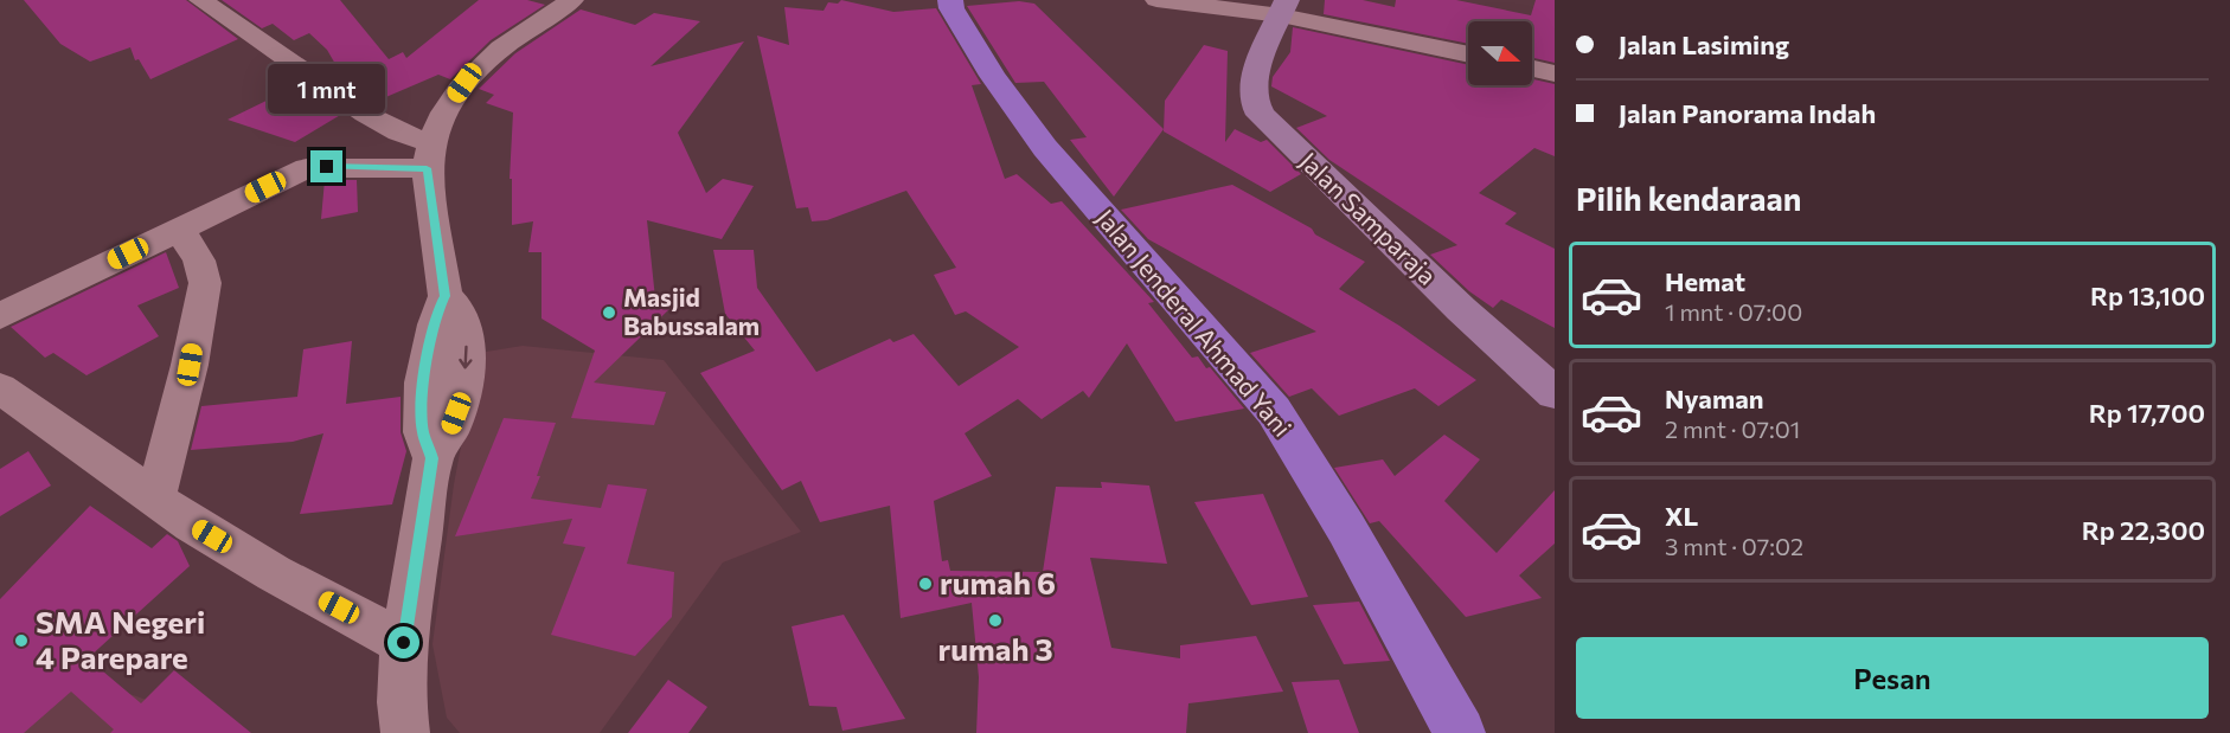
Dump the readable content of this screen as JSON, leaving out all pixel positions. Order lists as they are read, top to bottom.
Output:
{
  "streets": {
    "highway": ["Jalan Jenderal Ahmad Yani"],
    "main road": ["Jalan Samparaja"]
  },
  "places": [
    "Masjid Babussalam",
    "rumah 6",
    "rumah 3",
    "SMA Negeri 4 Parepare"
  ],
  "north": "right",
  "page": {
    "banner": ["Jalan Lasiming", "Jalan Panorama Indah"],
    "bubble": "1 mnt",
    "heading": "Pilih kendaraan",
    "list": [
      {
        "name": "Hemat",
        "note": "1 mnt · 07:00",
        "value": "Rp 13,100"
      },
      {
        "name": "Nyaman",
        "note": "2 mnt · 07:01",
        "value": "Rp 17,700"
      },
      {
        "name": "XL",
        "note": "3 mnt · 07:02",
        "value": "Rp 22,300"
      }
    ],
    "buttons": "Pesan"
  }
}
